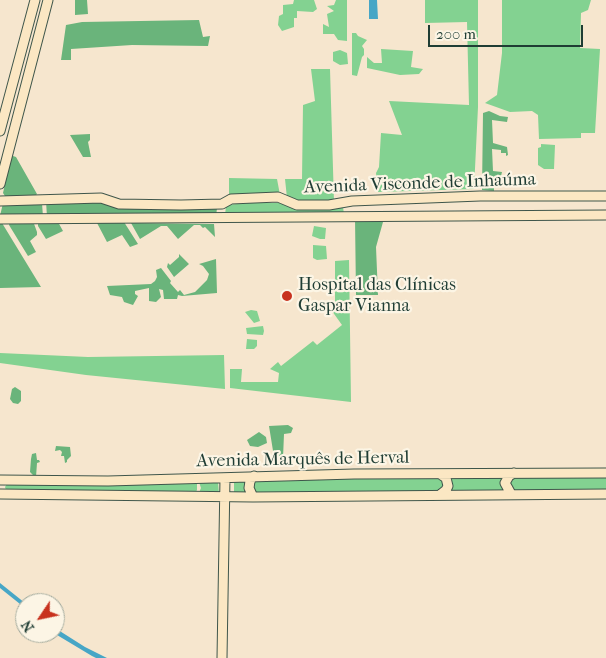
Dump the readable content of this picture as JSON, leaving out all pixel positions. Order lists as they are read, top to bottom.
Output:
{
  "streets": {
    "main road": ["Avenida Visconde de Inhaúma", "Avenida Marquês de Herval"]
  },
  "places": ["Hospital das Clínicas Gaspar Vianna"],
  "scale_bar": "200 m",
  "north": "bottom left"
}
